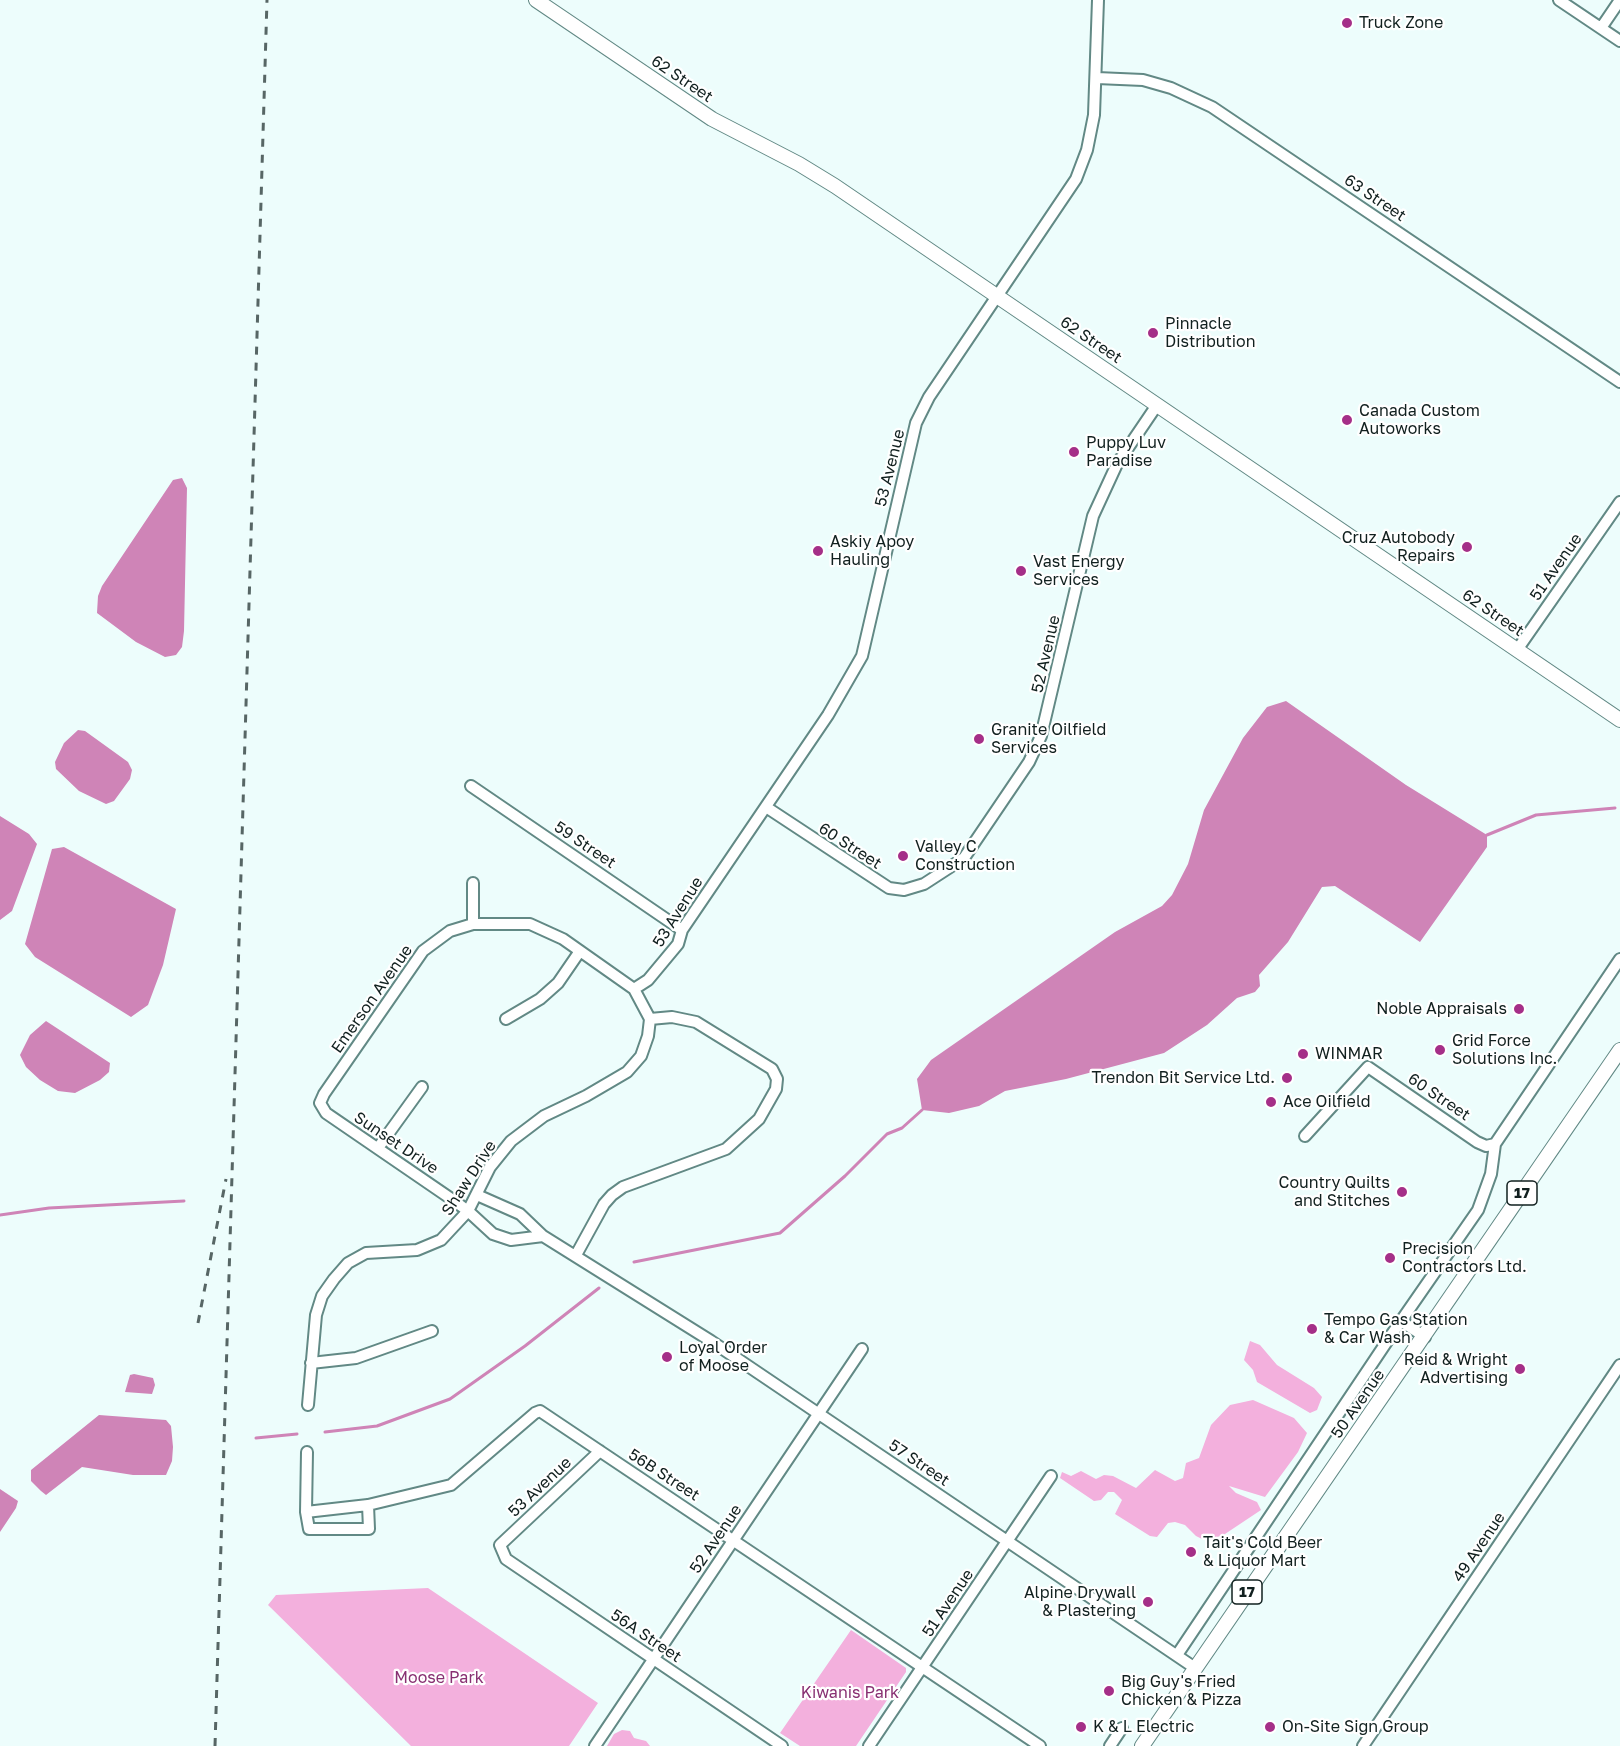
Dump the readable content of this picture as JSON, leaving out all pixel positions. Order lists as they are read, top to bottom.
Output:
{
  "streets": {
    "main road": ["62 Street", "17", "50 Avenue"],
    "street": [
      "63 Street",
      "53 Avenue",
      "51 Avenue",
      "52 Avenue",
      "59 Street",
      "60 Street",
      "Emerson Avenue",
      "Sunset Drive",
      "Shaw Drive",
      "57 Street",
      "56B Street",
      "49 Avenue",
      "56A Street"
    ]
  },
  "crossings": [
    ["62 Street", "53 Avenue"],
    ["62 Street", "51 Avenue"],
    ["62 Street", "52 Avenue"],
    ["63 Street", "53 Avenue"],
    ["53 Avenue", "59 Street"],
    ["53 Avenue", "60 Street"],
    ["53 Avenue", "56B Street"],
    ["53 Avenue", "56A Street"],
    ["51 Avenue", "57 Street"],
    ["51 Avenue", "56B Street"],
    ["52 Avenue", "60 Street"],
    ["52 Avenue", "57 Street"],
    ["52 Avenue", "56B Street"],
    ["52 Avenue", "56A Street"],
    ["Emerson Avenue", "Sunset Drive"],
    ["Sunset Drive", "Shaw Drive"],
    ["50 Avenue", "57 Street"]
  ],
  "parks": ["Moose Park", "Kiwanis Park"],
  "places": [
    "Truck Zone",
    "Pinnacle Distribution",
    "Canada Custom Autoworks",
    "Puppy Luv Paradise",
    "Cruz Autobody Repairs",
    "Askiy Apoy Hauling",
    "Vast Energy Services",
    "Granite Oilfield Services",
    "Valley C Construction",
    "Noble Appraisals",
    "Grid Force Solutions Inc.",
    "WINMAR",
    "Trendon Bit Service Ltd.",
    "Ace Oilfield",
    "Country Quilts and Stitches",
    "Precision Contractors Ltd.",
    "Tempo Gas Station & Car Wash",
    "Loyal Order of Moose",
    "Reid & Wright Advertising",
    "Tait's Cold Beer & Liquor Mart",
    "Alpine Drywall & Plastering",
    "Big Guy's Fried Chicken & Pizza",
    "K & L Electric",
    "On-Site Sign Group"
  ]
}
